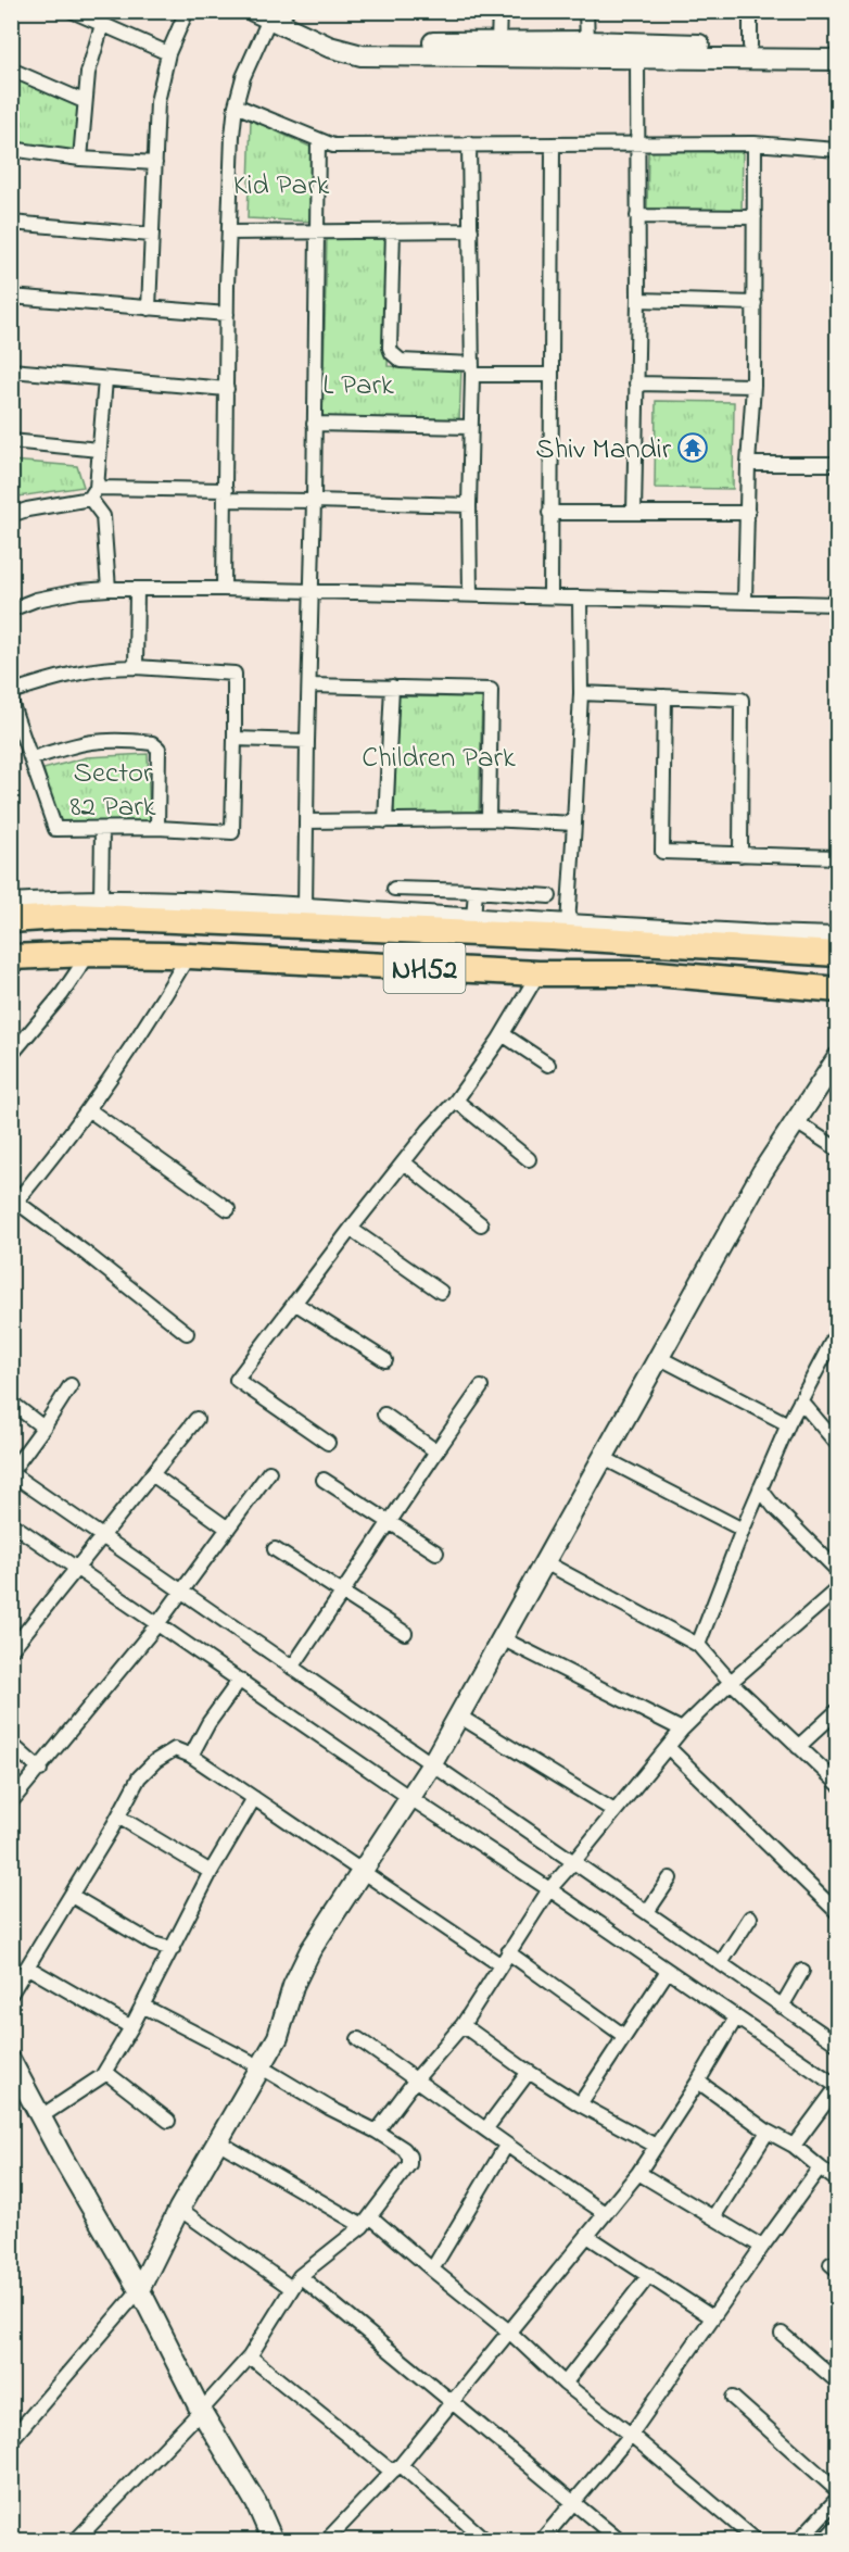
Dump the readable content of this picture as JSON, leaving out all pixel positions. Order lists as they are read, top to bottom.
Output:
{
  "streets": {
    "highway": ["NH52"]
  },
  "parks": [
    "Kid Park",
    "L Park",
    "Children Park",
    "Sector 82 Park"
  ],
  "places": {
    "temple": ["Shiv Mandir"]
  }
}
